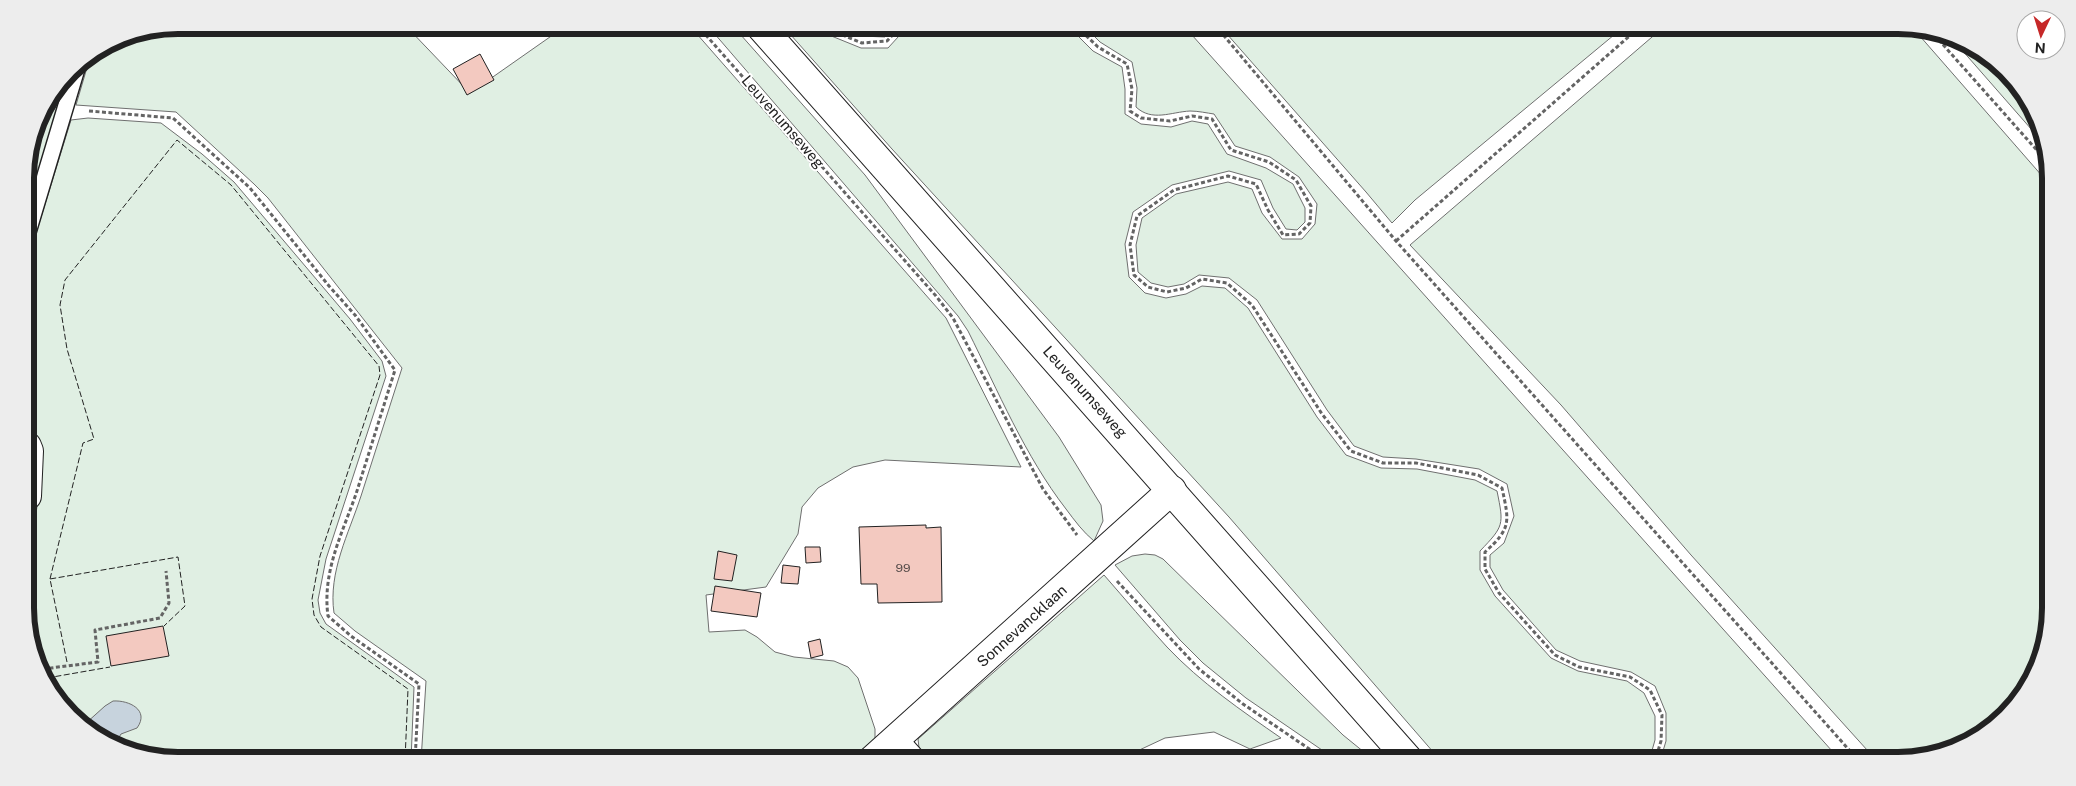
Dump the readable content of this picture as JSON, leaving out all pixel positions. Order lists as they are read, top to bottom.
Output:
{
  "streets": {
    "main road": ["Leuvenumseweg", "Sonnevancklaan"]
  },
  "crossings": [
    ["Leuvenumseweg", "Sonnevancklaan"]
  ],
  "house_numbers": ["99"],
  "north": "bottom"
}
